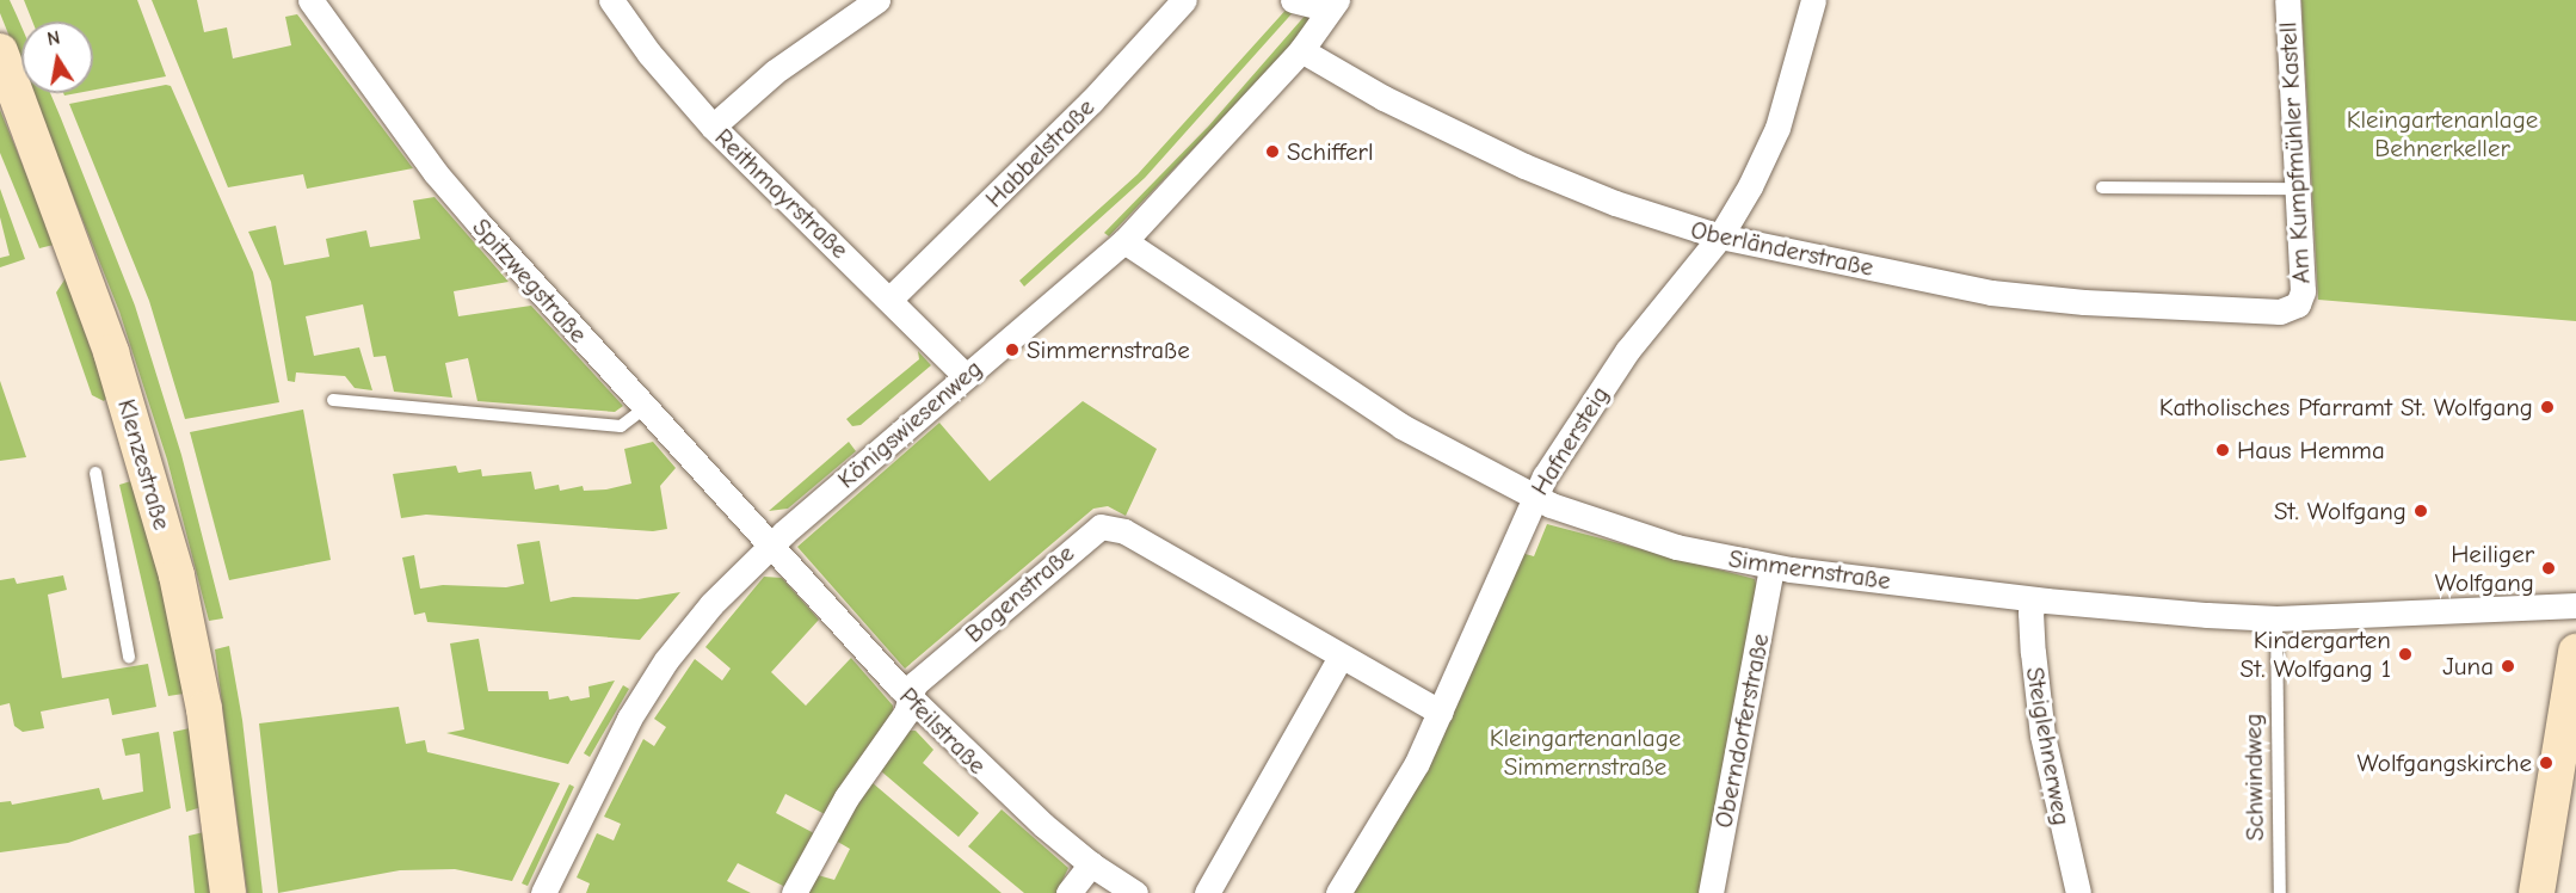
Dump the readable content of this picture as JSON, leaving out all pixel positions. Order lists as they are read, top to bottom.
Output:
{
  "streets": {
    "street": [
      "Habbelstraße",
      "Am Kumpfmühler Kastell",
      "Reithmayrstraße",
      "Oberländerstraße",
      "Spitzwegstraße",
      "Königswiesenweg",
      "Hafnersteig",
      "Klenzestraße",
      "Simmernstraße",
      "Bogenstraße",
      "Pfeilstraße",
      "Oberndorferstraße",
      "Steiglehnerweg"
    ],
    "lane": ["Schwindweg"]
  },
  "crossings": [
    ["Habbelstraße", "Reithmayrstraße"],
    ["Am Kumpfmühler Kastell", "Oberländerstraße"],
    ["Reithmayrstraße", "Königswiesenweg"],
    ["Oberländerstraße", "Königswiesenweg"],
    ["Oberländerstraße", "Hafnersteig"],
    ["Spitzwegstraße", "Königswiesenweg"],
    ["Spitzwegstraße", "Pfeilstraße"],
    ["Königswiesenweg", "Simmernstraße"],
    ["Königswiesenweg", "Pfeilstraße"],
    ["Hafnersteig", "Simmernstraße"],
    ["Hafnersteig", "Bogenstraße"],
    ["Simmernstraße", "Oberndorferstraße"],
    ["Simmernstraße", "Steiglehnerweg"],
    ["Simmernstraße", "Schwindweg"],
    ["Bogenstraße", "Pfeilstraße"]
  ],
  "parks": ["Kleingartenanlage Behnerkeller", "Kleingartenanlage Simmernstraße"],
  "places": [
    "Schifferl",
    "Simmernstraße",
    "Katholisches Pfarramt St. Wolfgang",
    "Haus Hemma",
    "St. Wolfgang",
    "Heiliger Wolfgang",
    "Kindergarten St. Wolfgang 1",
    "Juna",
    "Wolfgangskirche"
  ],
  "north": "top"
}
